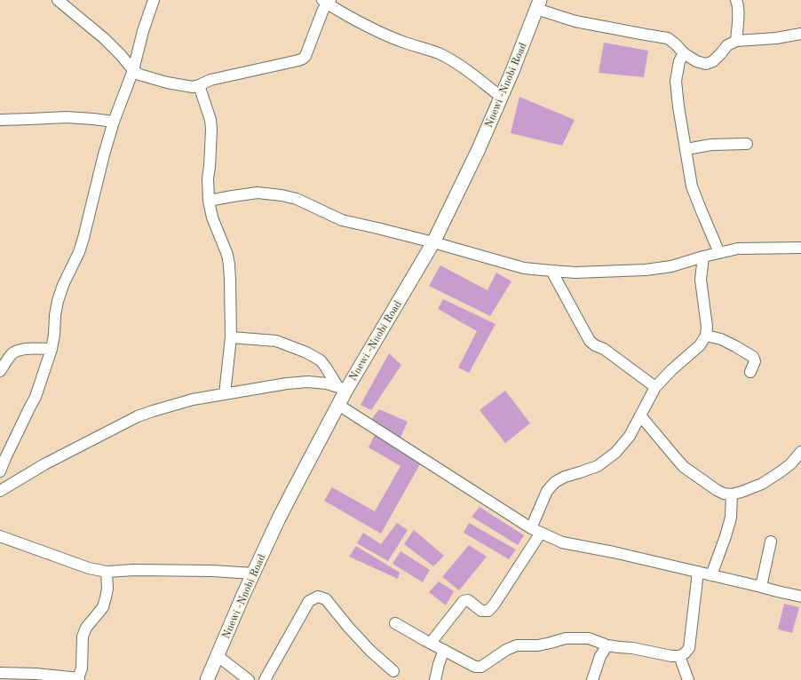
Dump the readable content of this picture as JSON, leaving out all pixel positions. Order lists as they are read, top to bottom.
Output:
{
  "streets": {
    "main road": ["Nnewi -Nnobi Road"]
  }
}
